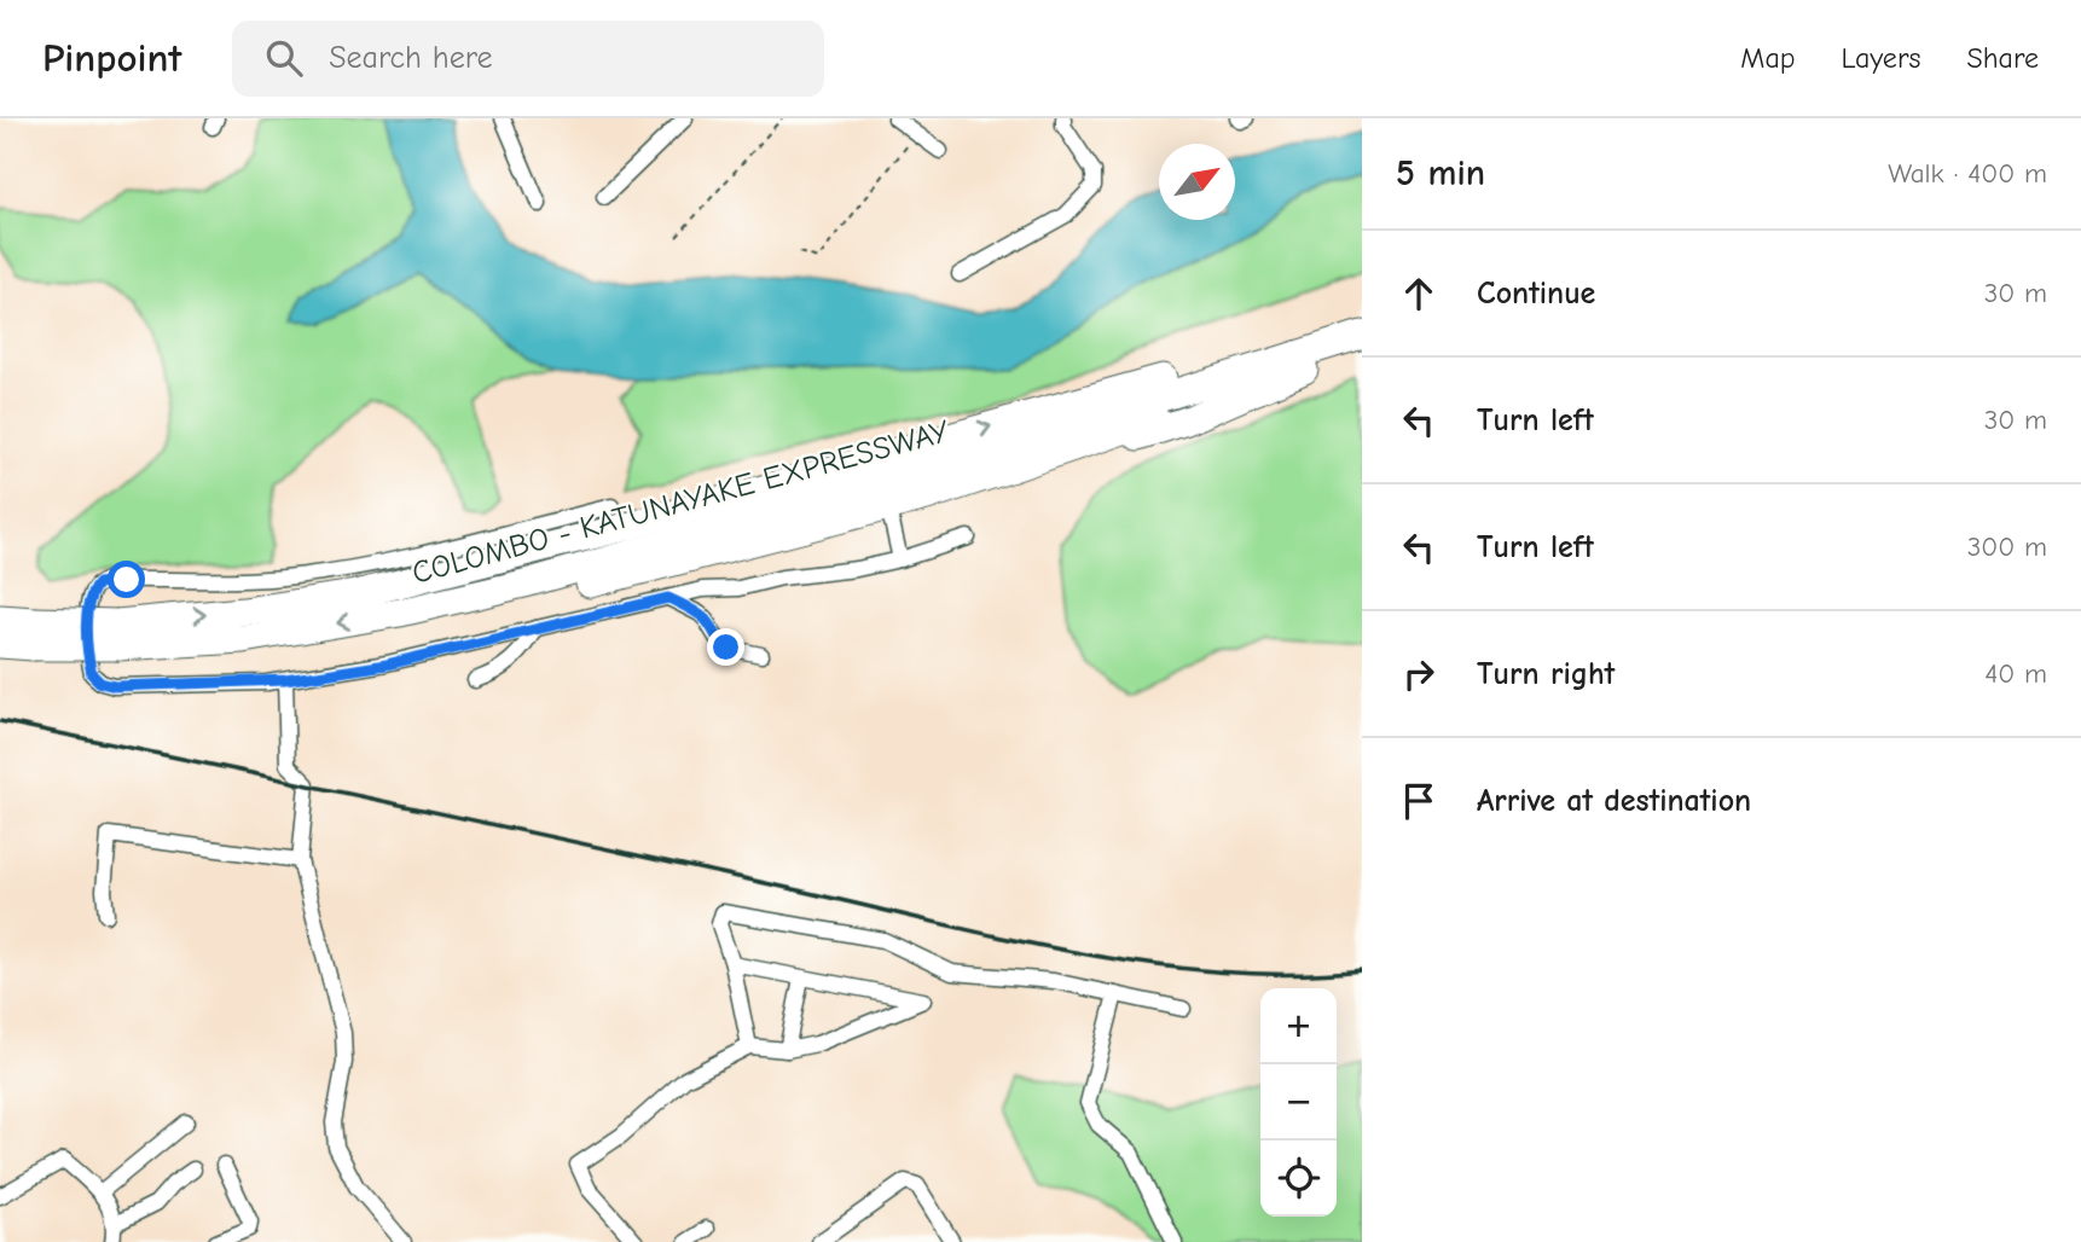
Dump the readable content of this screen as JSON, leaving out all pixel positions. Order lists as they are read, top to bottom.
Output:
{
  "streets": {
    "highway": ["COLOMBO - KATUNAYAKE EXPRESSWAY"]
  },
  "north": "top right",
  "page": {
    "header": "Pinpoint",
    "search": "Search here",
    "nav": ["Map", "Layers", "Share"],
    "heading": ["5 min", "Walk · 400 m"],
    "list": [
      ["Continue", "30 m"],
      ["Turn left", "30 m"],
      ["Turn left", "300 m"],
      ["Turn right", "40 m"],
      "Arrive at destination"
    ],
    "map_buttons": ["+", "−"]
  }
}
